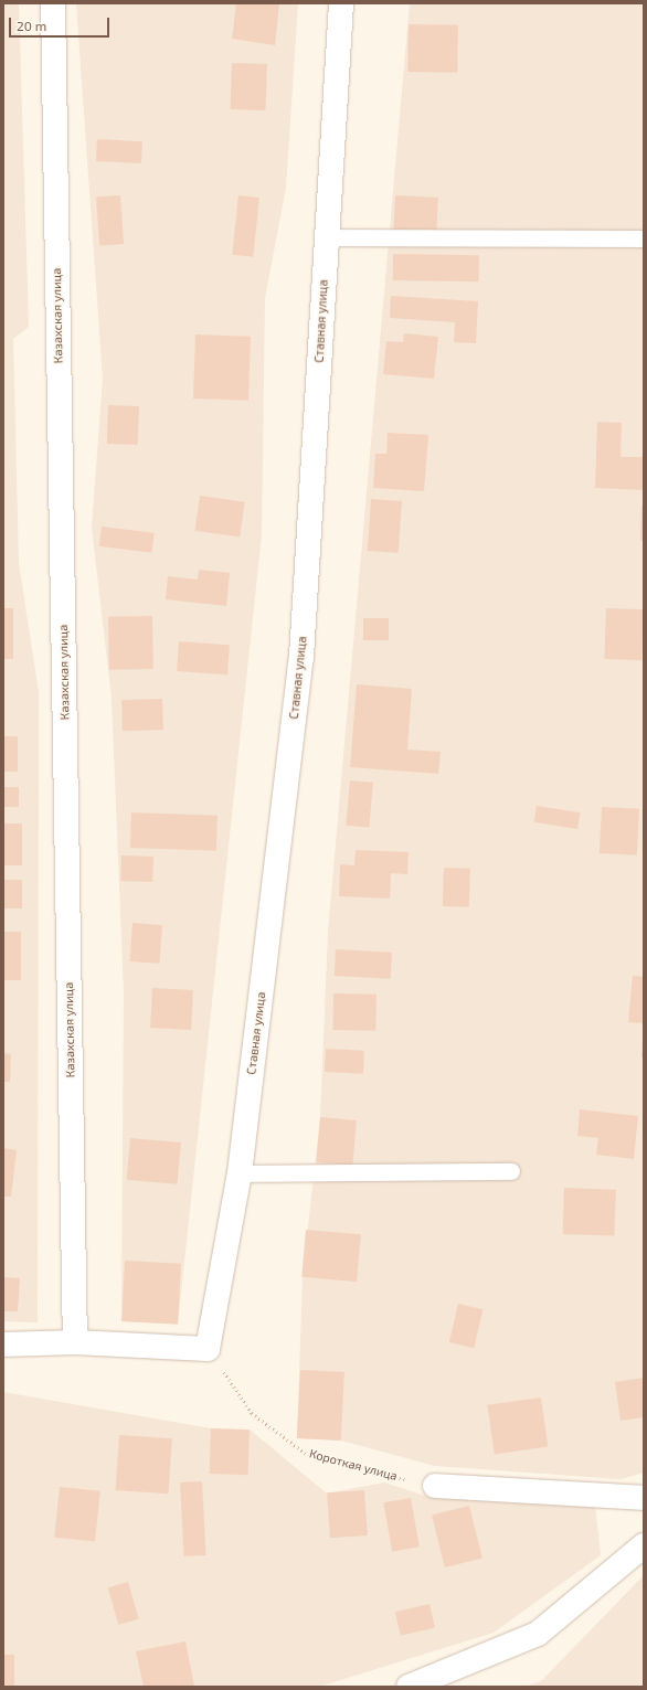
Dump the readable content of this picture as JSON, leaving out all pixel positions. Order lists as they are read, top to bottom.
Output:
{
  "streets": {
    "street": ["Казахская улица", "Ставная улица"],
    "path": ["Короткая улица"]
  },
  "crossings": [
    ["Ставная улица", "Короткая улица"]
  ],
  "scale_bar": "20 m"
}
